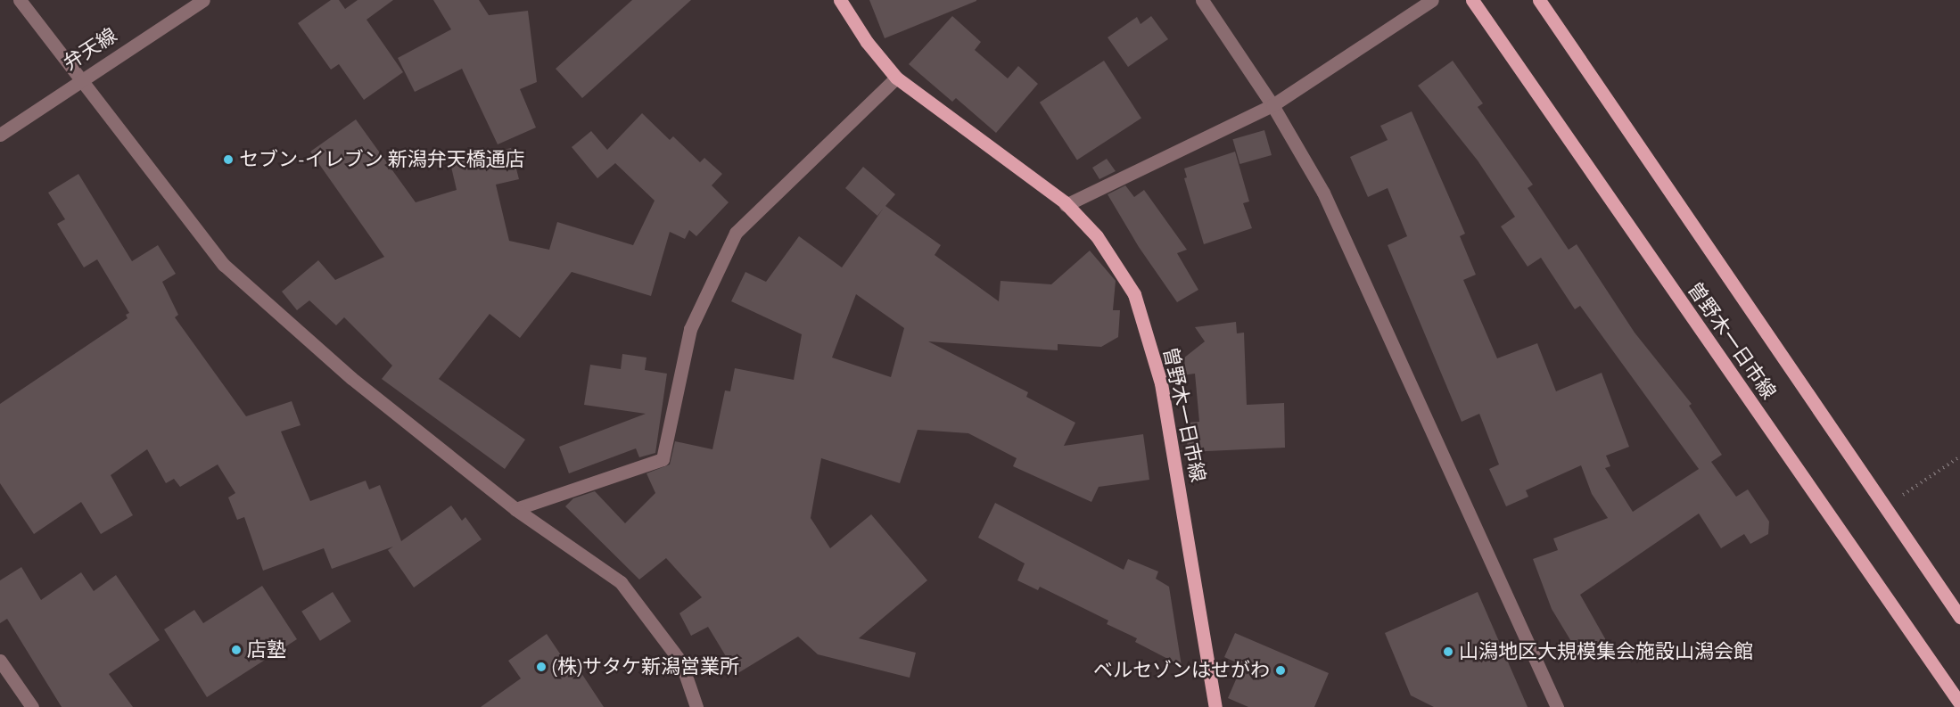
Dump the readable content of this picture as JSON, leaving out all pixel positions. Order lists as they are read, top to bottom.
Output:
{
  "streets": {
    "main road": ["曽野木一日市線"],
    "street": ["弁天線"]
  },
  "places": [
    "セブン-イレブン 新潟弁天橋通店",
    "店塾",
    "山潟地区大規模集会施設山潟会館",
    "(株)サタケ新潟営業所",
    "ベルセゾンはせがわ"
  ]
}
